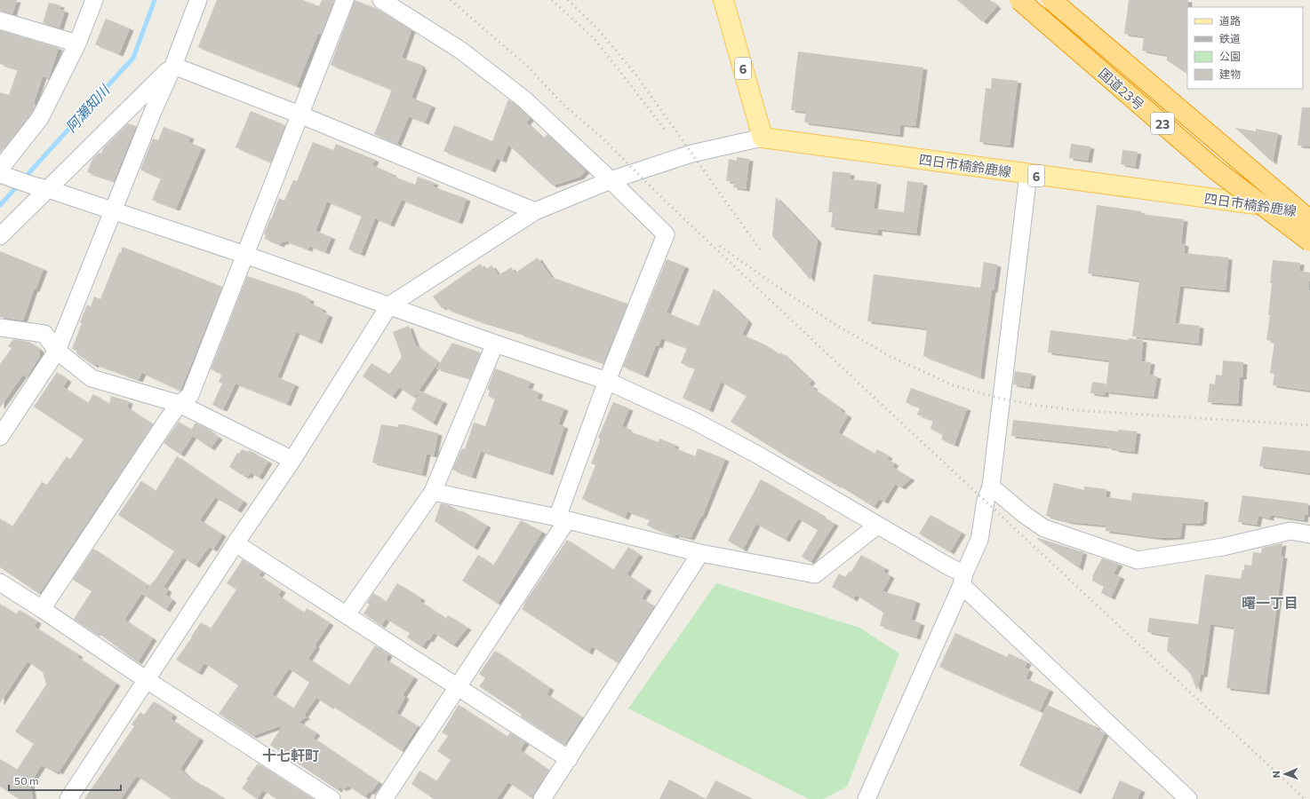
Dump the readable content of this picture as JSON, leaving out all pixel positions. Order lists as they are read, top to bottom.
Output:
{
  "streets": {
    "highway": ["国道23号", "23"],
    "main road": ["6", "四日市楠鈴鹿線"]
  },
  "crossings": [
    ["6", "四日市楠鈴鹿線"]
  ],
  "districts": ["曙一丁目", "十七軒町"],
  "water": ["阿瀬知川"],
  "legend": [
    "道路",
    "鉄道",
    "公園",
    "建物"
  ],
  "scale_bar": "50 m",
  "north": "left"
}
